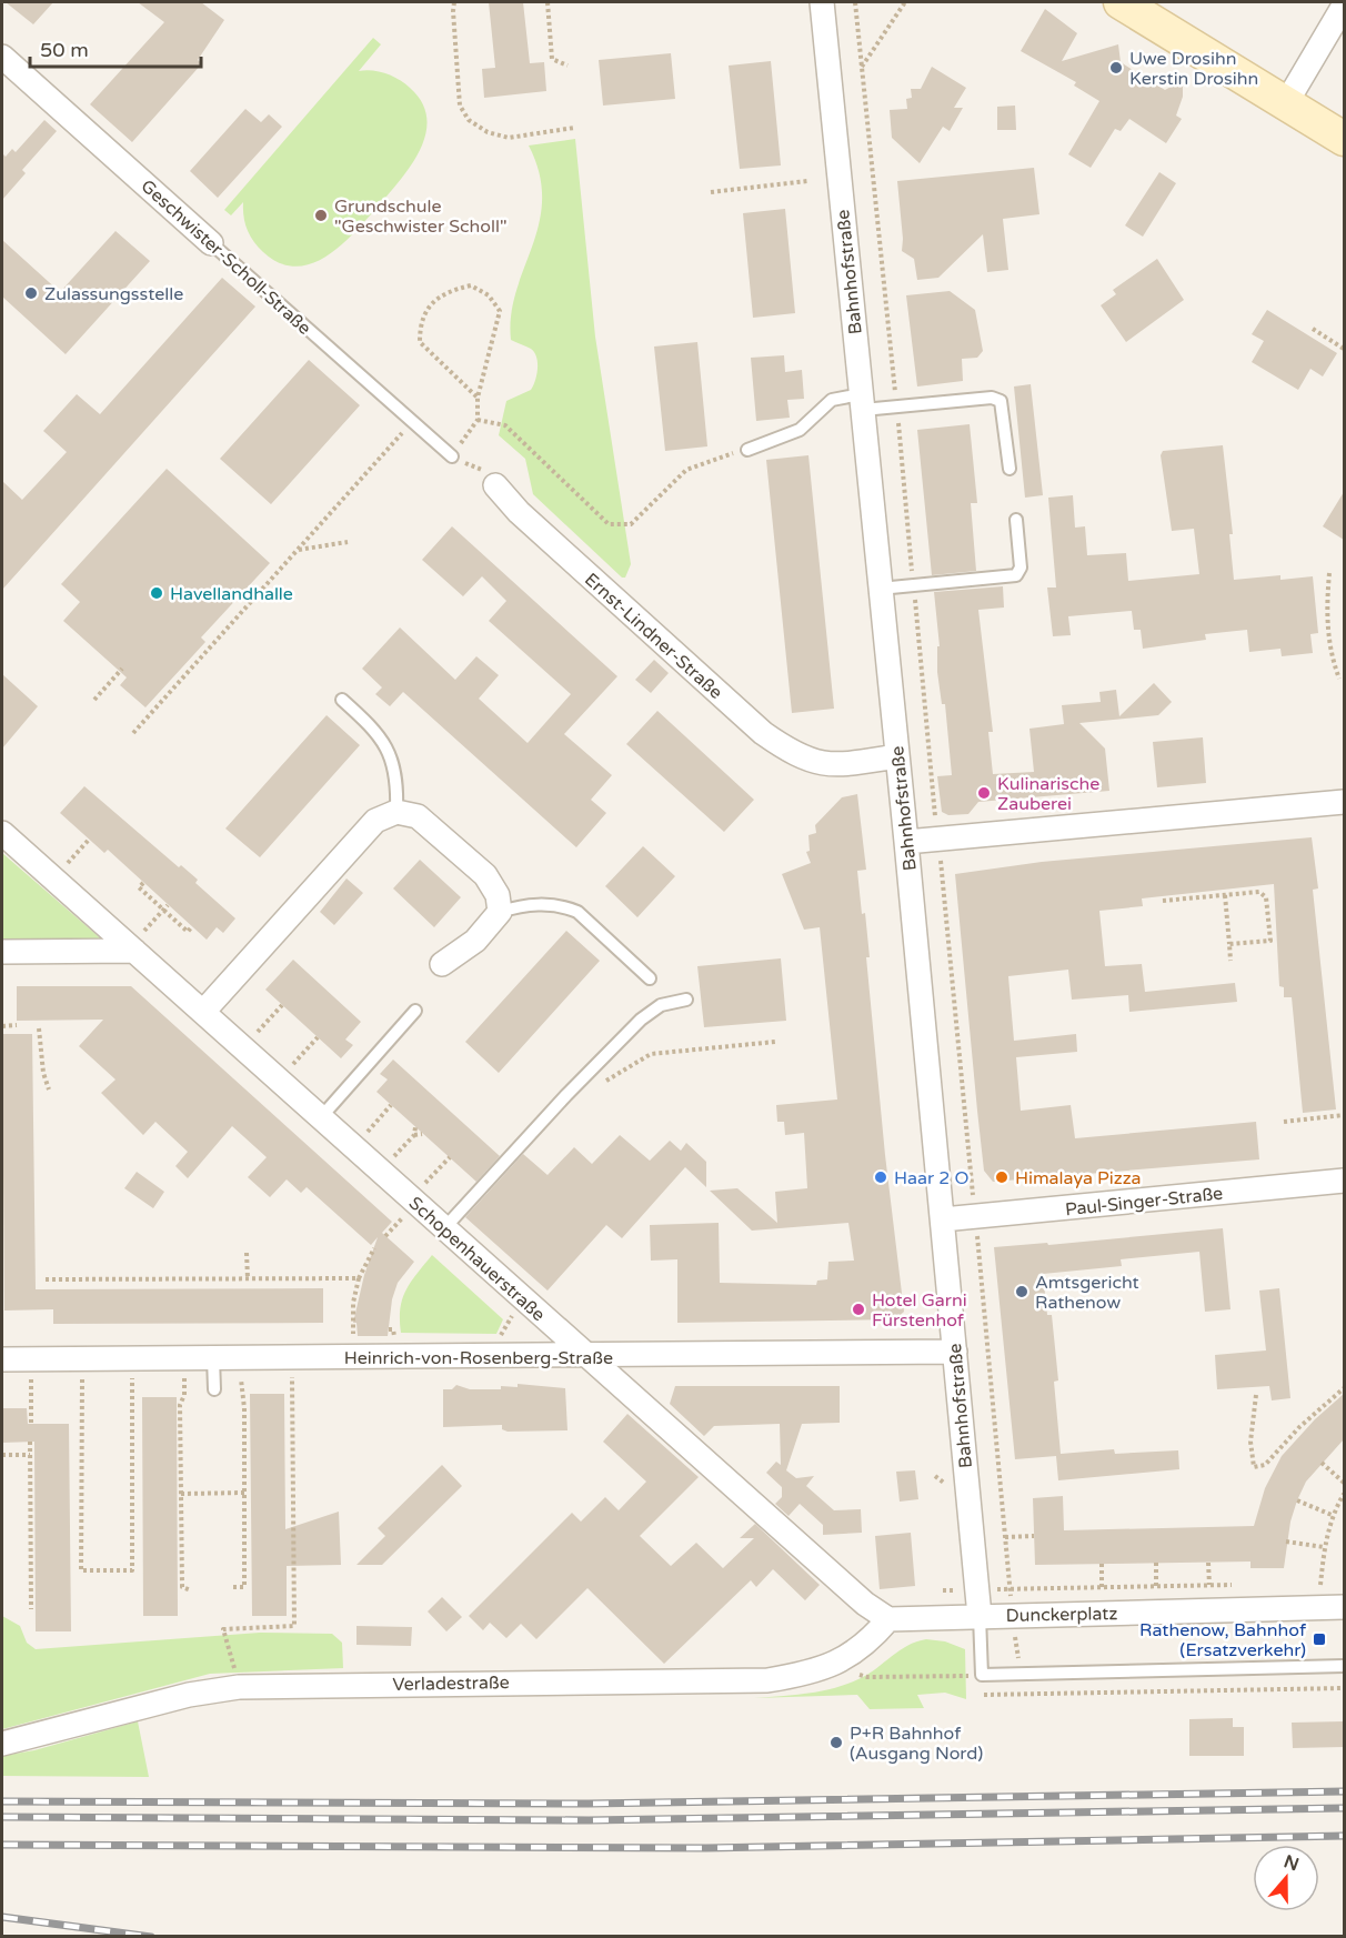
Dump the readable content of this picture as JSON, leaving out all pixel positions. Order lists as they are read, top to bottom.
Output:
{
  "streets": {
    "street": [
      "Geschwister-Scholl-Straße",
      "Bahnhofstraße",
      "Ernst-Lindner-Straße",
      "Paul-Singer-Straße",
      "Schopenhauerstraße",
      "Heinrich-von-Rosenberg-Straße",
      "Dunckerplatz",
      "Verladestraße"
    ]
  },
  "crossings": [
    ["Bahnhofstraße", "Ernst-Lindner-Straße"],
    ["Bahnhofstraße", "Paul-Singer-Straße"],
    ["Bahnhofstraße", "Heinrich-von-Rosenberg-Straße"],
    ["Bahnhofstraße", "Dunckerplatz"],
    ["Schopenhauerstraße", "Heinrich-von-Rosenberg-Straße"],
    ["Schopenhauerstraße", "Verladestraße"]
  ],
  "places": {
    "other": [
      "Uwe Drosihn Kerstin Drosihn",
      "Grundschule \"Geschwister Scholl\"",
      "Zulassungsstelle",
      "Havellandhalle",
      "Kulinarische Zauberei",
      "Haar 2 O",
      "Himalaya Pizza",
      "Amtsgericht Rathenow",
      "Hotel Garni Fürstenhof",
      "P+R Bahnhof (Ausgang Nord)"
    ],
    "transit": ["Rathenow, Bahnhof (Ersatzverkehr)"]
  },
  "scale_bar": "50 m",
  "north": "top"
}
